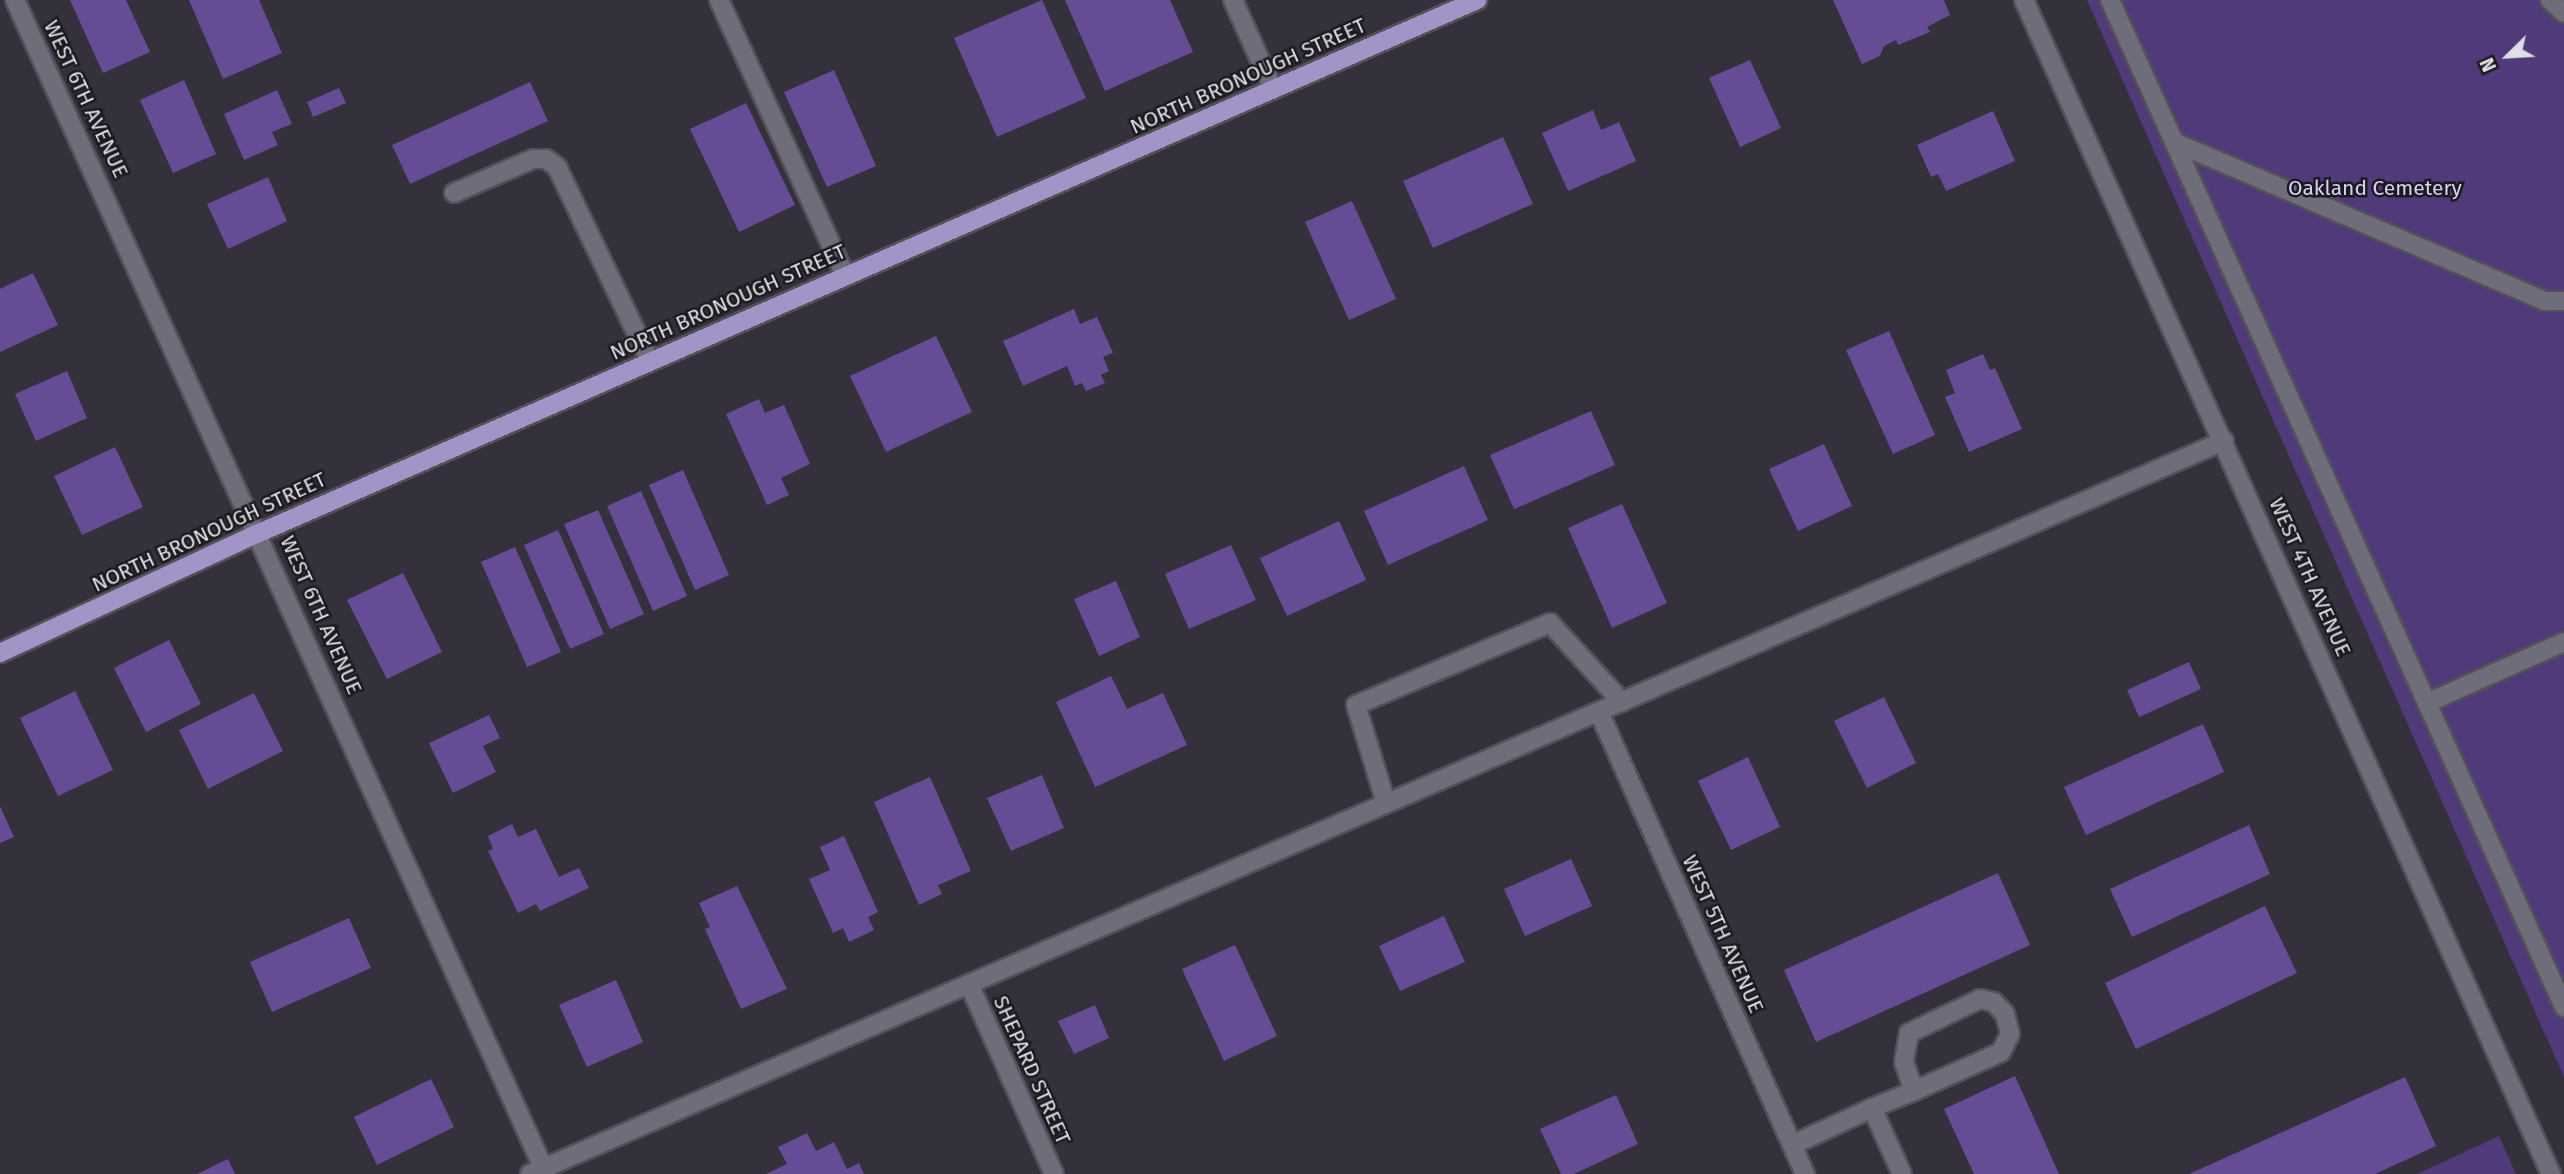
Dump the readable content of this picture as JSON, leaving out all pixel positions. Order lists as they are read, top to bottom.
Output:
{
  "streets": {
    "main road": ["NORTH BRONOUGH STREET"],
    "street": [
      "WEST 6TH AVENUE",
      "WEST 4TH AVENUE",
      "WEST 5TH AVENUE",
      "SHEPARD STREET"
    ]
  },
  "crossings": [
    ["NORTH BRONOUGH STREET", "WEST 6TH AVENUE"]
  ],
  "parks": ["Oakland Cemetery"],
  "north": "bottom left"
}
